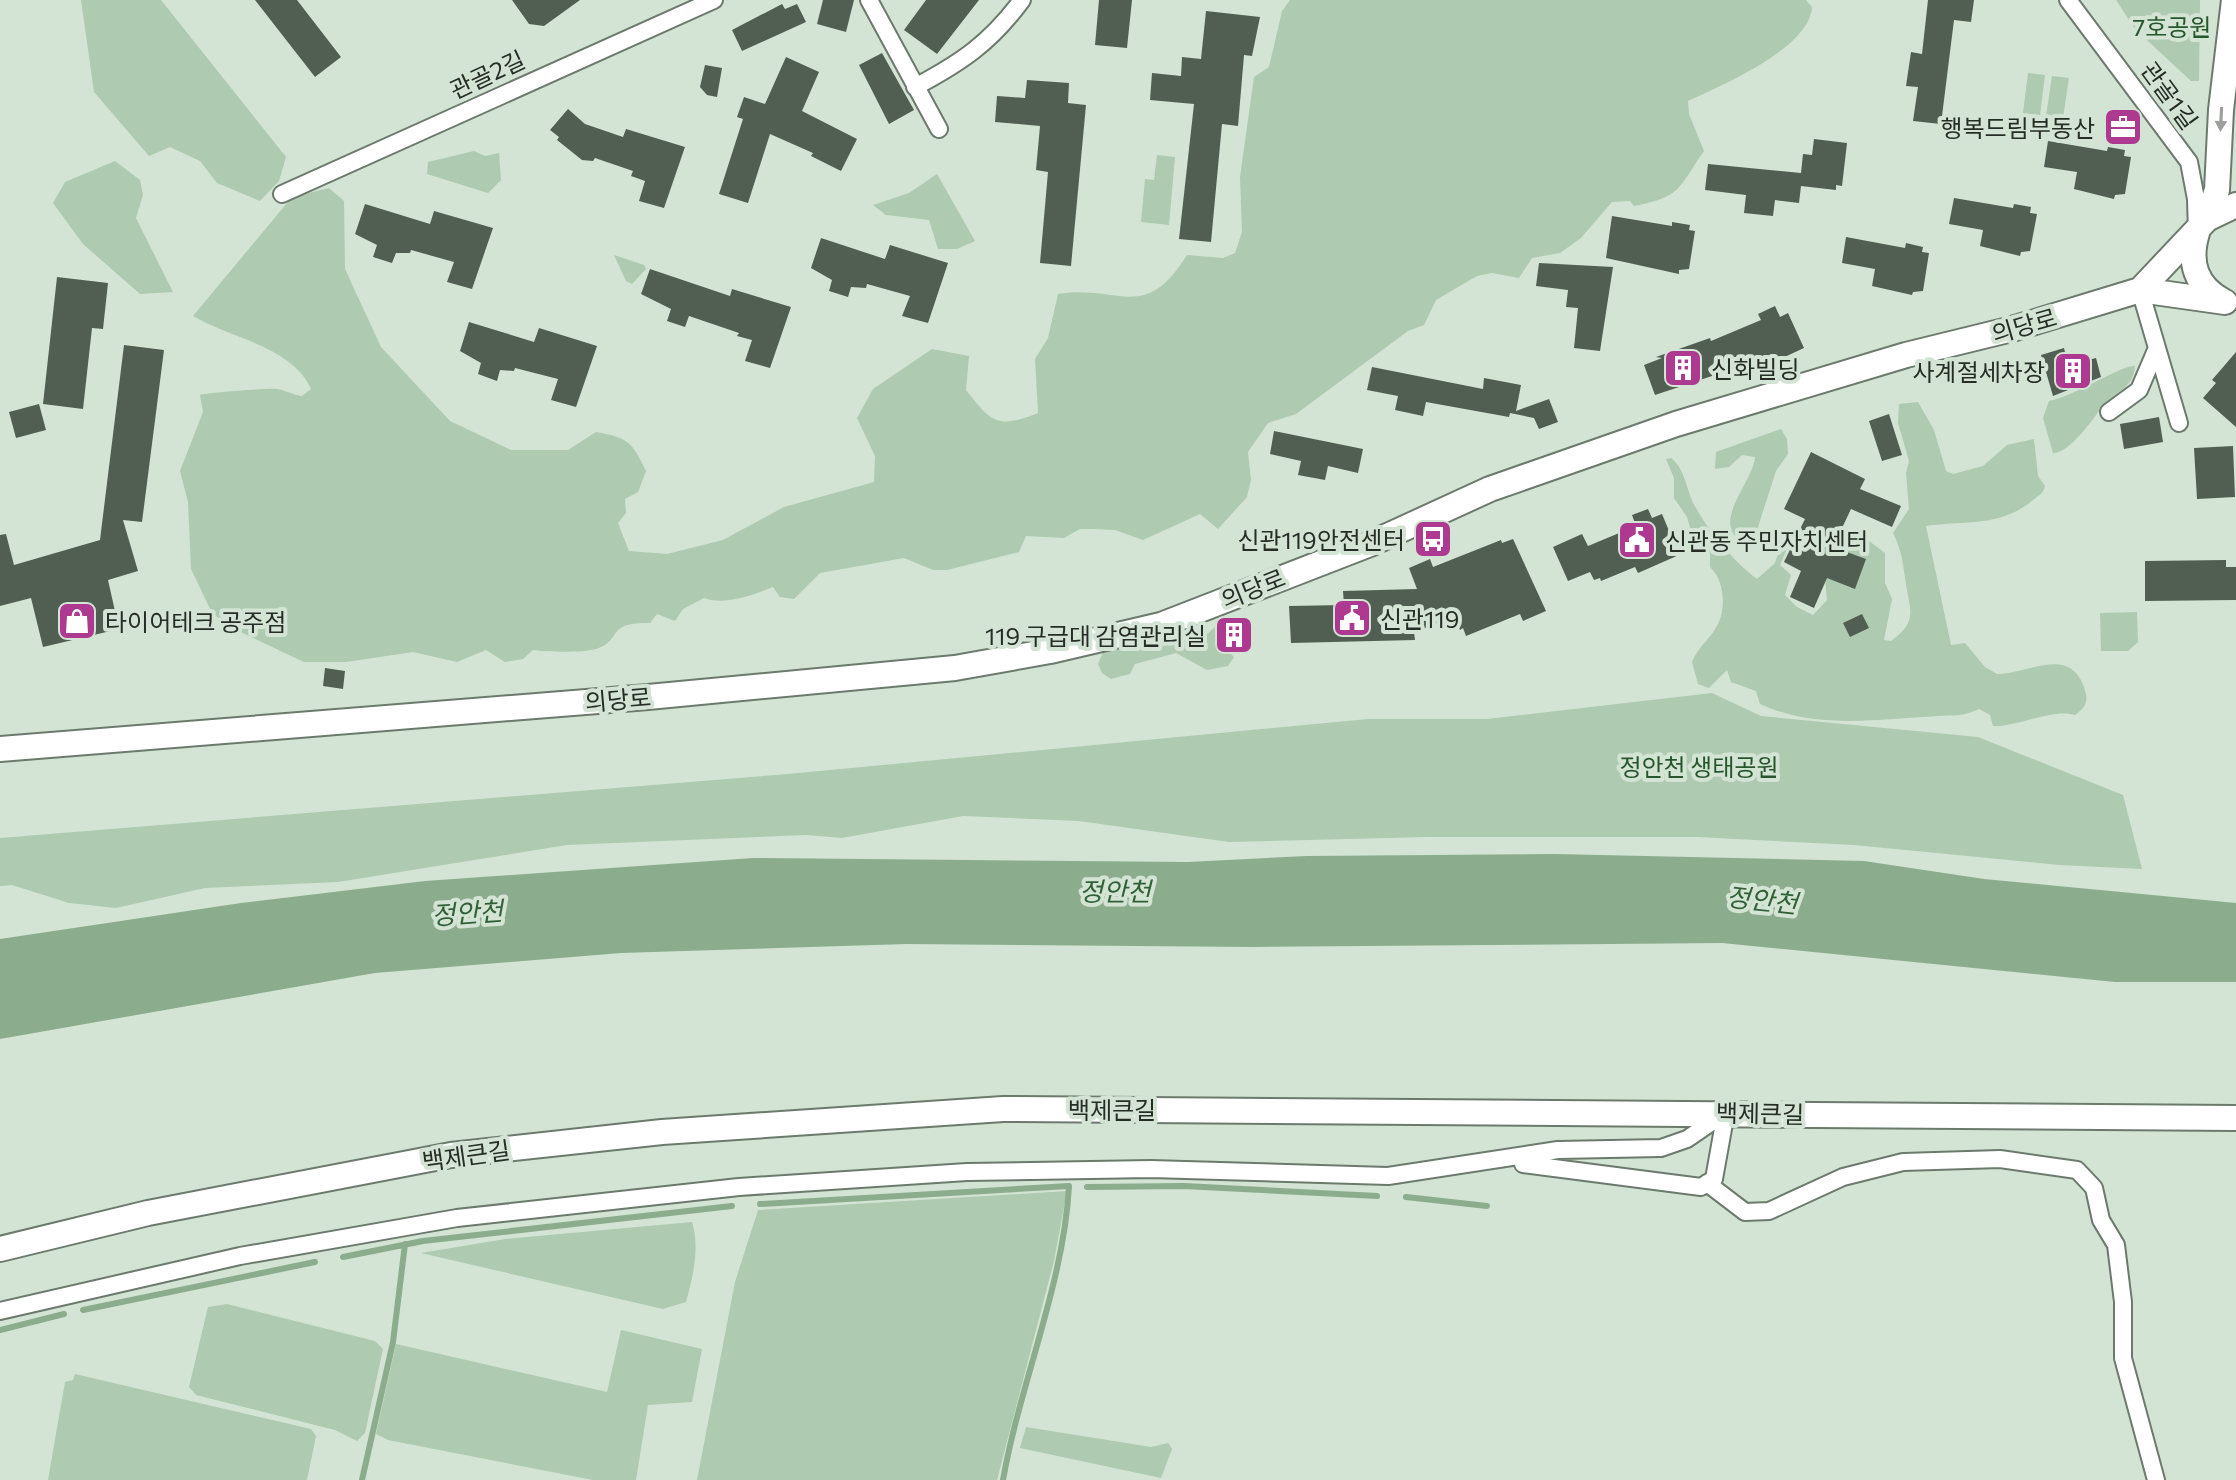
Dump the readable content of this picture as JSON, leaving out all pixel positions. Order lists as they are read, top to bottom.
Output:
{
  "streets": {
    "main road": ["의당로", "백제큰길"],
    "street": ["관골2길", "관골1길"]
  },
  "water": ["정안천"],
  "parks": ["7호공원", "정안천 생태공원"],
  "places": {
    "office": ["행복드림부동산"],
    "building": ["신화빌딩", "사계절세차장", "119 구급대 감염관리실"],
    "bus stop": ["신관119안전센터"],
    "public building": ["신관동 주민자치센터", "신관119"],
    "shop": ["타이어테크 공주점"]
  }
}
